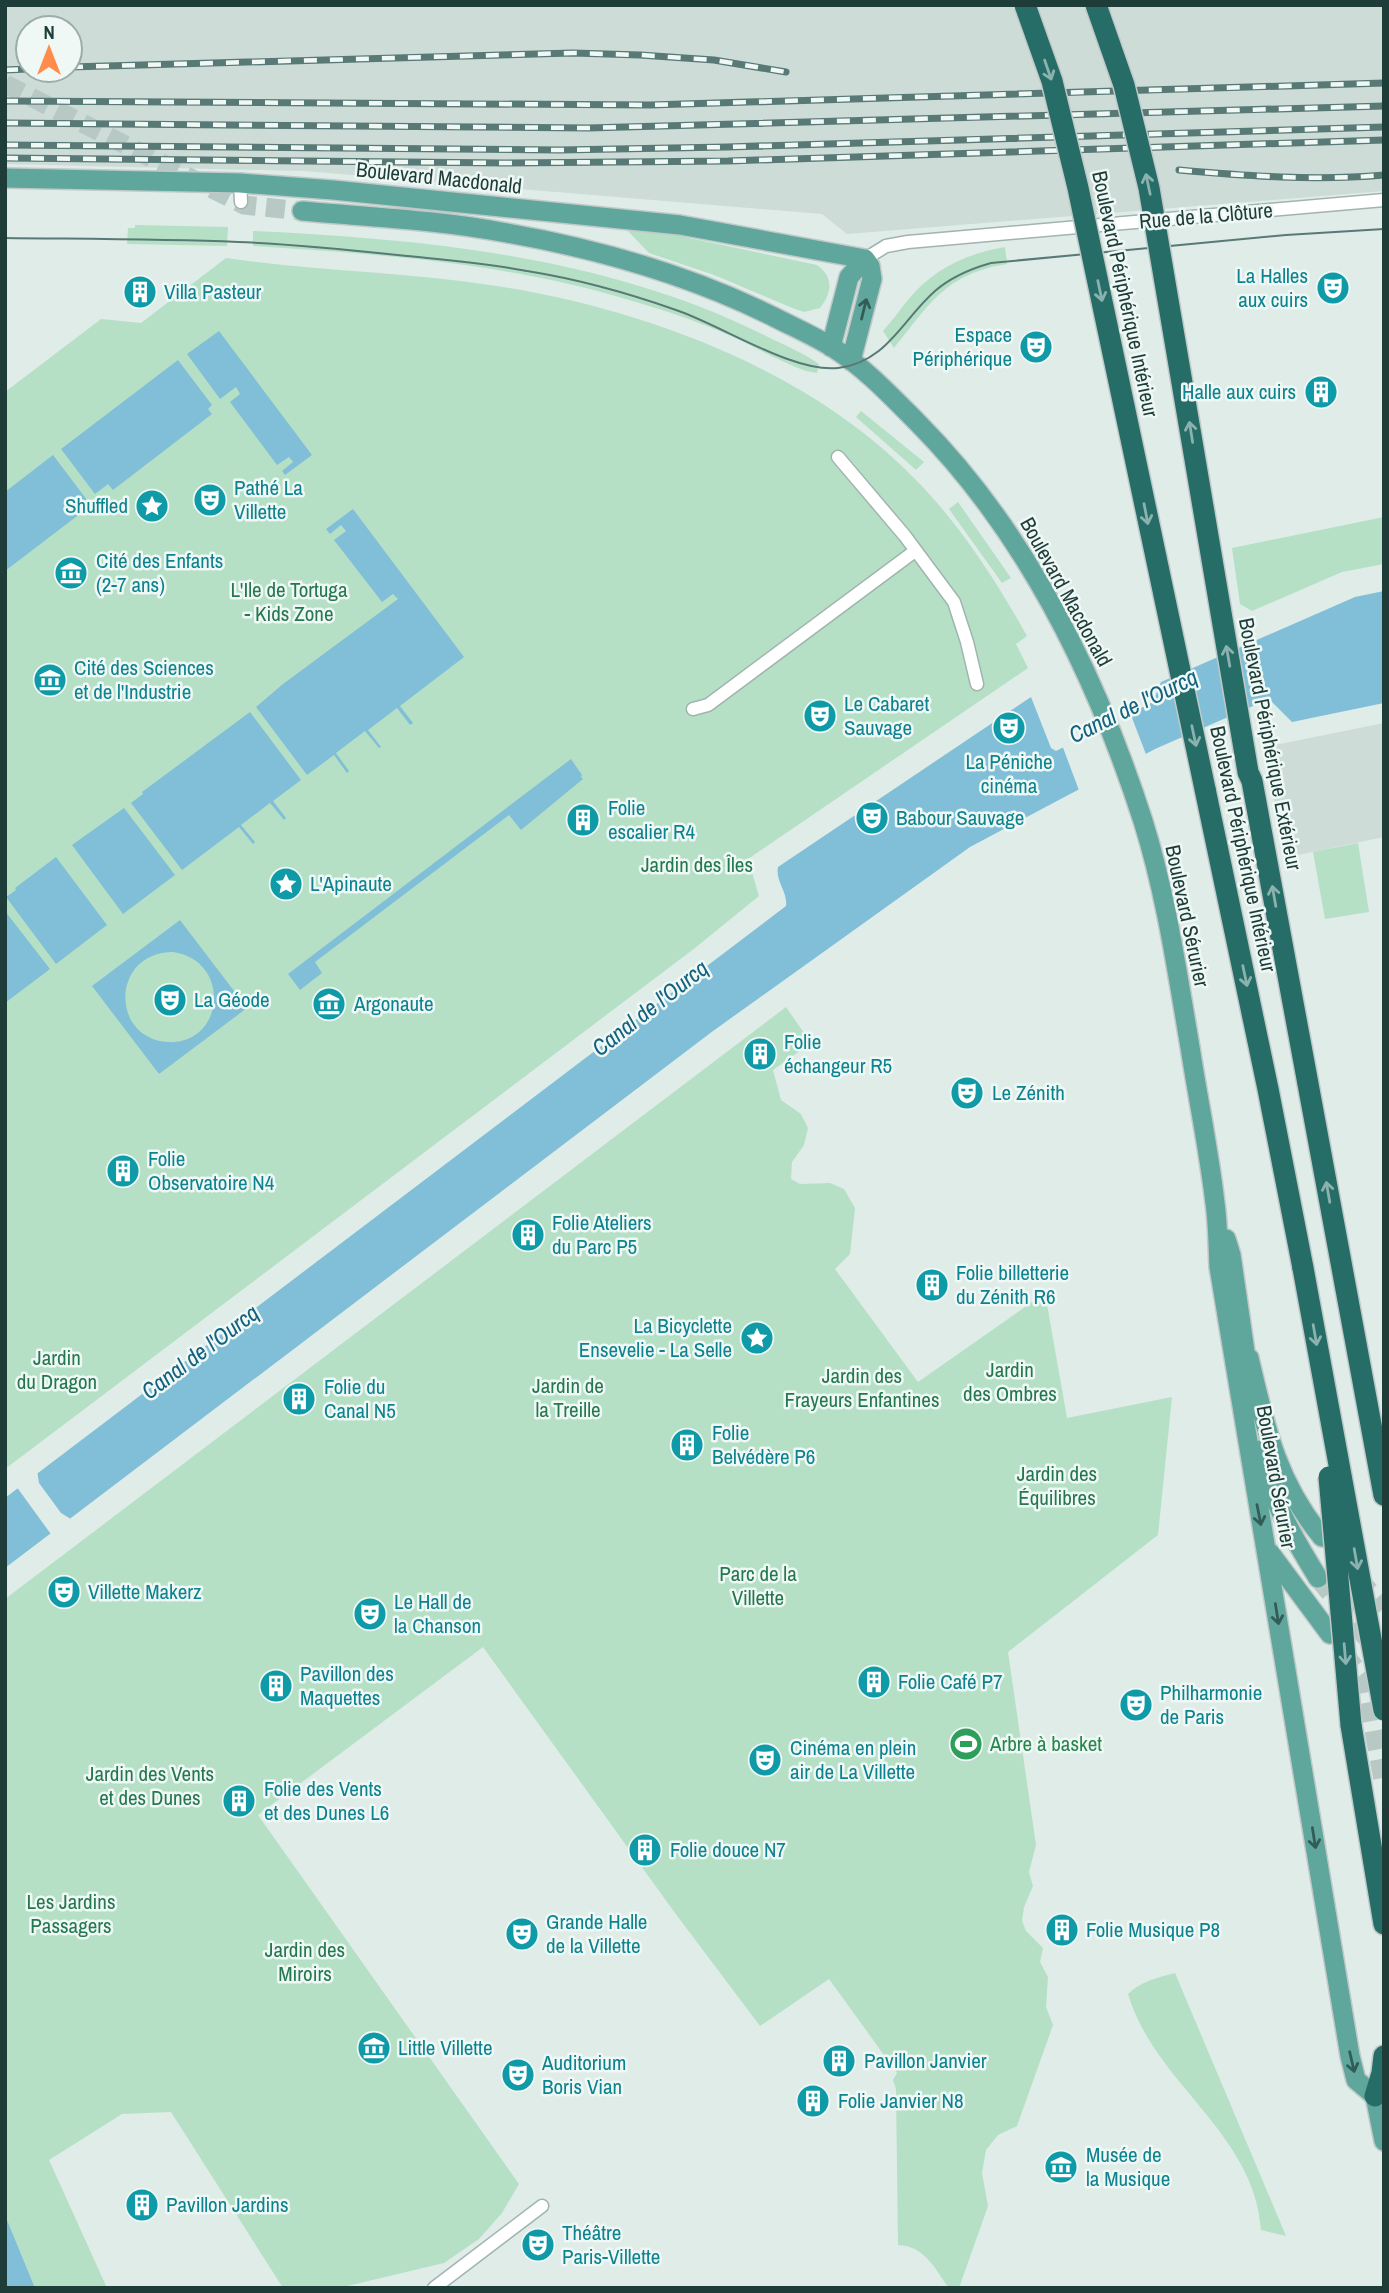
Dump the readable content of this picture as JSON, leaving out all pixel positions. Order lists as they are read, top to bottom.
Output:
{
  "streets": {
    "highway": ["Boulevard Périphérique Intérieur", "Boulevard Périphérique Extérieur"],
    "main road": ["Boulevard Macdonald", "Boulevard Sérurier"],
    "street": ["Rue de la Clôture"]
  },
  "crossings": [
    ["Boulevard Macdonald", "Rue de la Clôture"],
    ["Boulevard Macdonald", "Boulevard Sérurier"]
  ],
  "one_way": ["Boulevard Périphérique Intérieur", "Boulevard Périphérique Extérieur"],
  "water": ["Canal de l'Ourcq"],
  "parks": [
    "L'Ile de Tortuga - Kids Zone",
    "Jardin des Îles",
    "Jardin du Dragon",
    "Jardin des Ombres",
    "Jardin des Frayeurs Enfantines",
    "Jardin de la Treille",
    "Jardin des Équilibres",
    "Parc de la Villette",
    "Jardin des Vents et des Dunes",
    "Les Jardins Passagers",
    "Jardin des Miroirs"
  ],
  "places": {
    "theatre": [
      "La Halles aux cuirs",
      "Espace Périphérique",
      "Pathé La Villette",
      "Le Cabaret Sauvage",
      "La Péniche cinéma",
      "Babour Sauvage",
      "La Géode",
      "Le Zénith",
      "Villette Makerz",
      "Le Hall de la Chanson",
      "Philharmonie de Paris",
      "Cinéma en plein air de La Villette",
      "Grande Halle de la Villette",
      "Auditorium Boris Vian",
      "Théâtre Paris-Villette"
    ],
    "building": [
      "Villa Pasteur",
      "Halle aux cuirs",
      "Folie escalier R4",
      "Folie échangeur R5",
      "Folie Observatoire N4",
      "Folie Ateliers du Parc P5",
      "Folie billetterie du Zénith R6",
      "Folie du Canal N5",
      "Folie Belvédère P6",
      "Folie Café P7",
      "Pavillon des Maquettes",
      "Folie des Vents et des Dunes L6",
      "Folie douce N7",
      "Folie Musique P8",
      "Pavillon Janvier",
      "Folie Janvier N8",
      "Pavillon Jardins"
    ],
    "place": ["Shuffled", "L'Apinaute", "La Bicyclette Ensevelie - La Selle"],
    "museum": [
      "Cité des Enfants (2-7 ans)",
      "Cité des Sciences et de l'Industrie",
      "Argonaute",
      "Little Villette",
      "Musée de la Musique"
    ],
    "sports": ["Arbre à basket"]
  },
  "north": "top"
}
